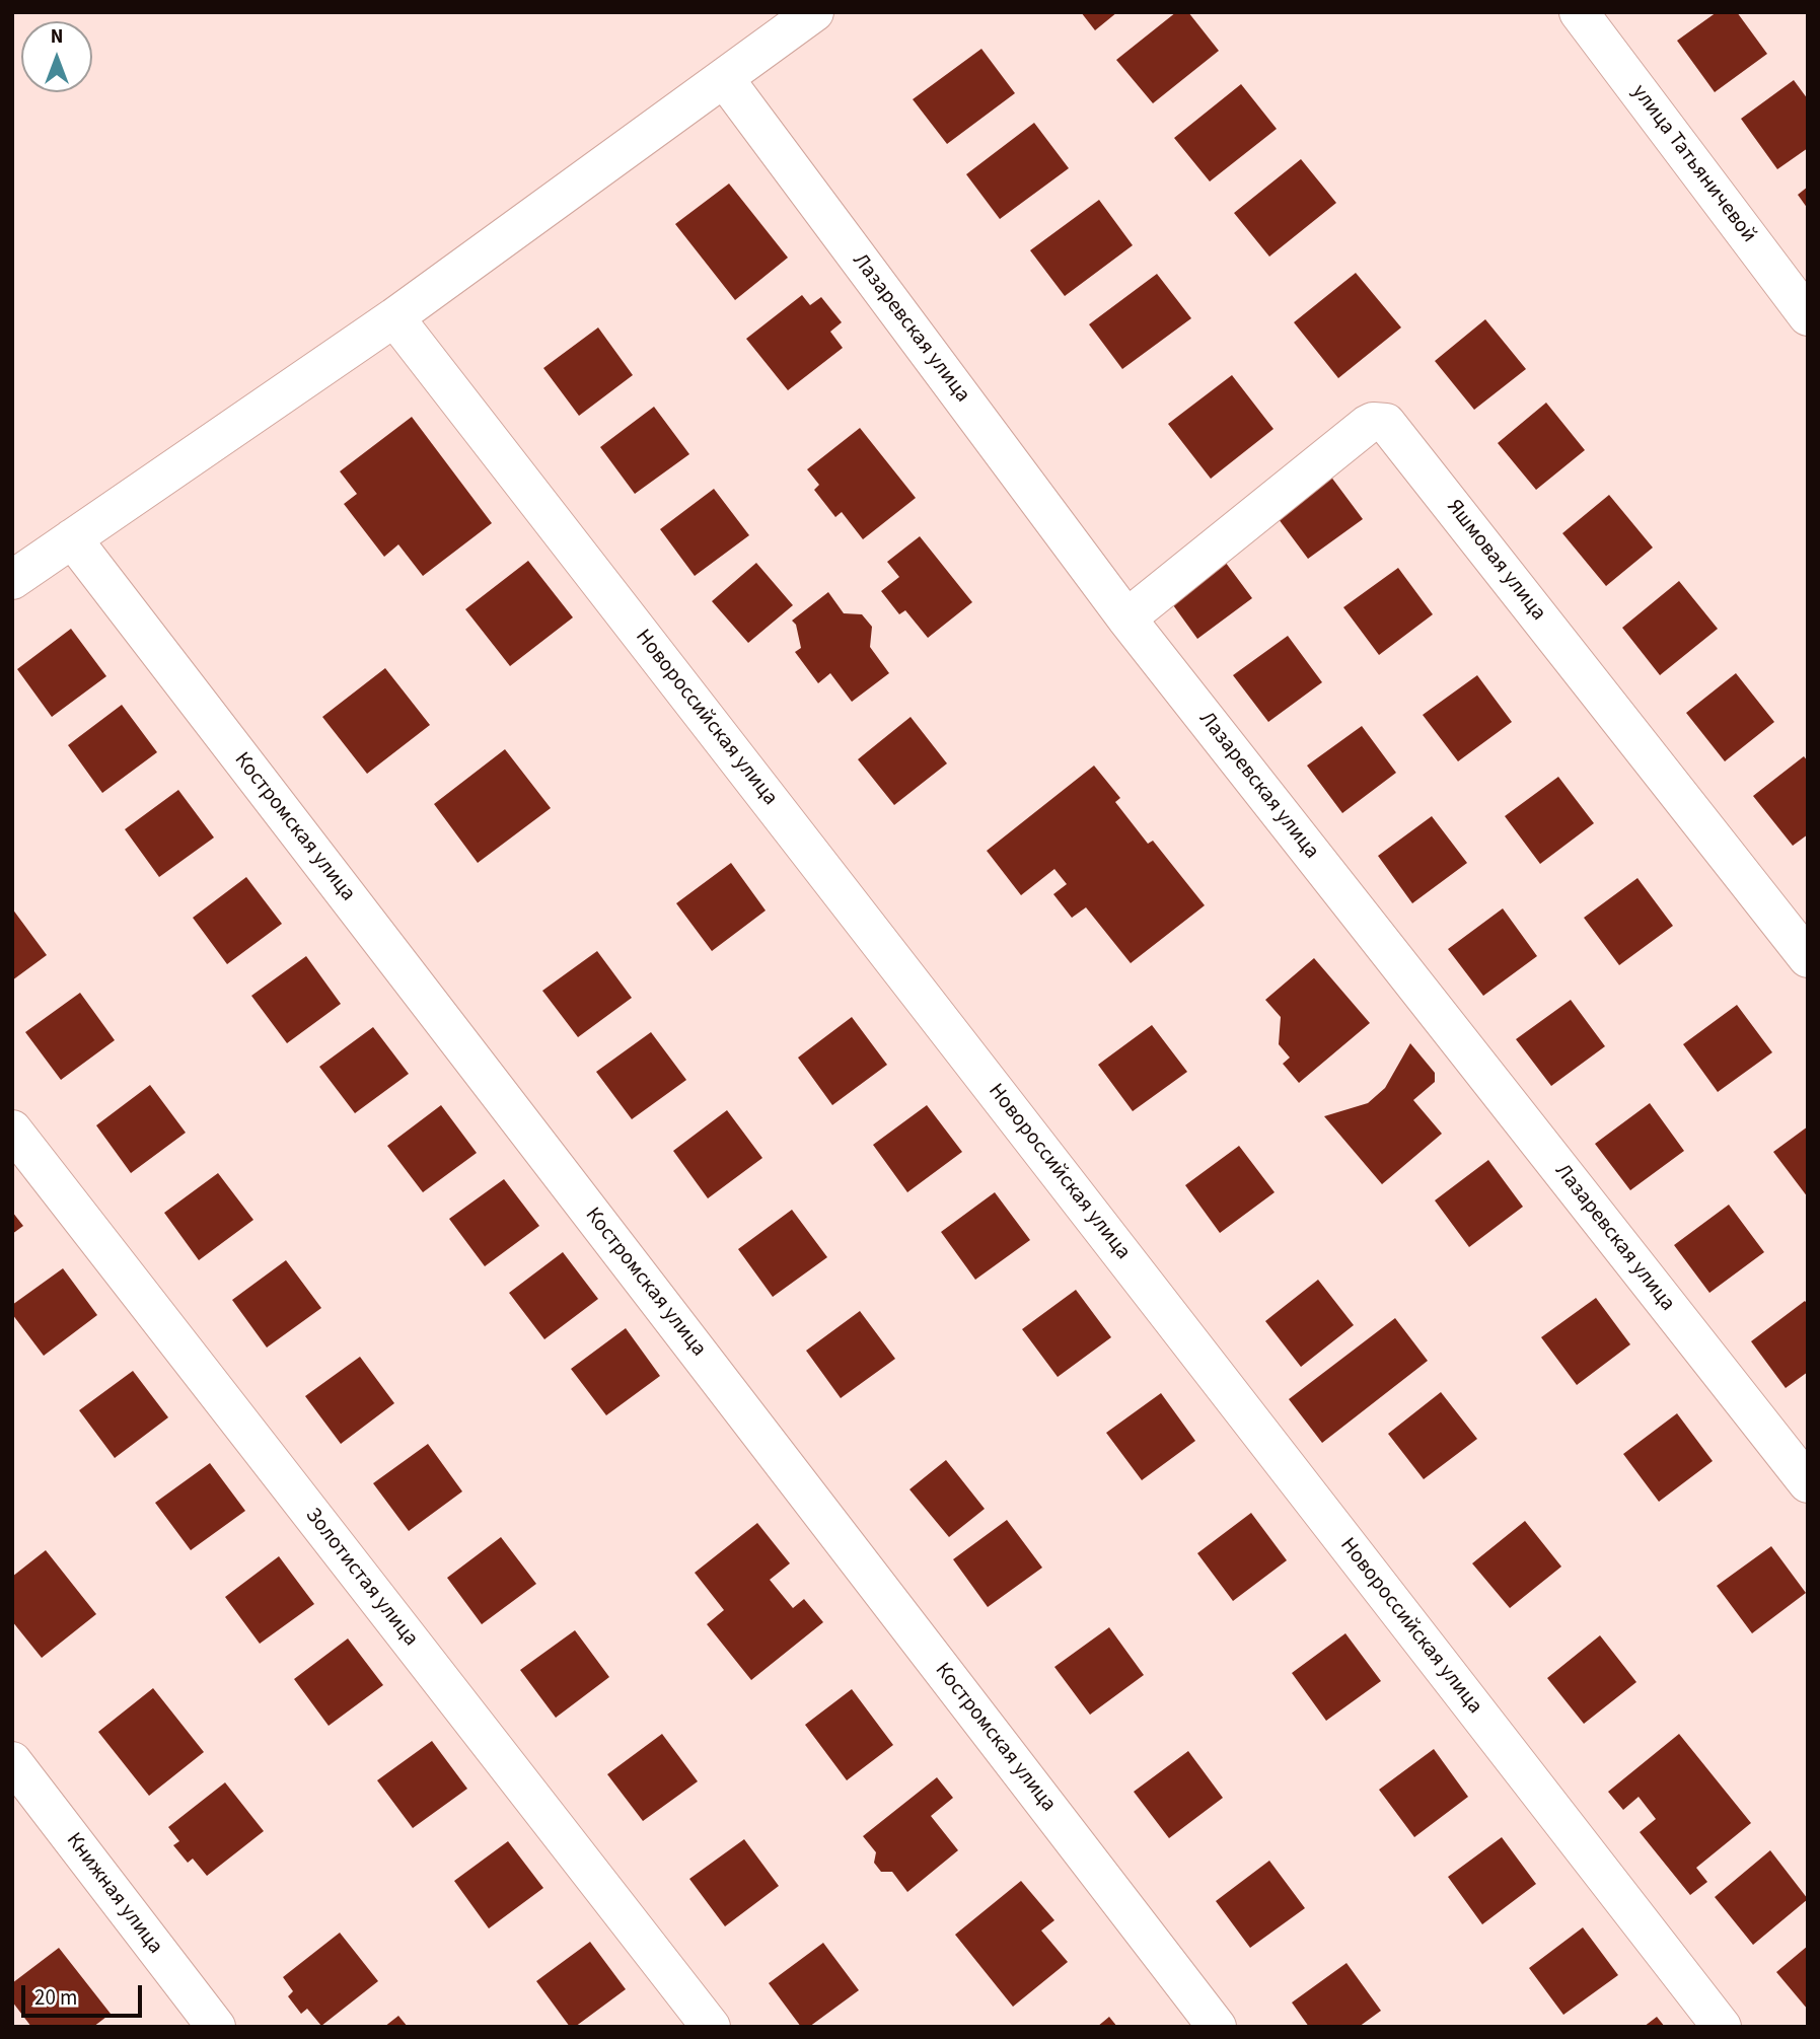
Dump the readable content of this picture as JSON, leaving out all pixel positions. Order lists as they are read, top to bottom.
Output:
{
  "streets": {
    "street": [
      "улица Татьяничевой",
      "Лазаревская улица",
      "Яшмовая улица",
      "Новороссийская улица",
      "Костромская улица",
      "Золотистая улица",
      "Книжная улица"
    ]
  },
  "crossings": [
    ["Лазаревская улица", "Яшмовая улица"]
  ],
  "scale_bar": "20 m",
  "north": "top"
}
